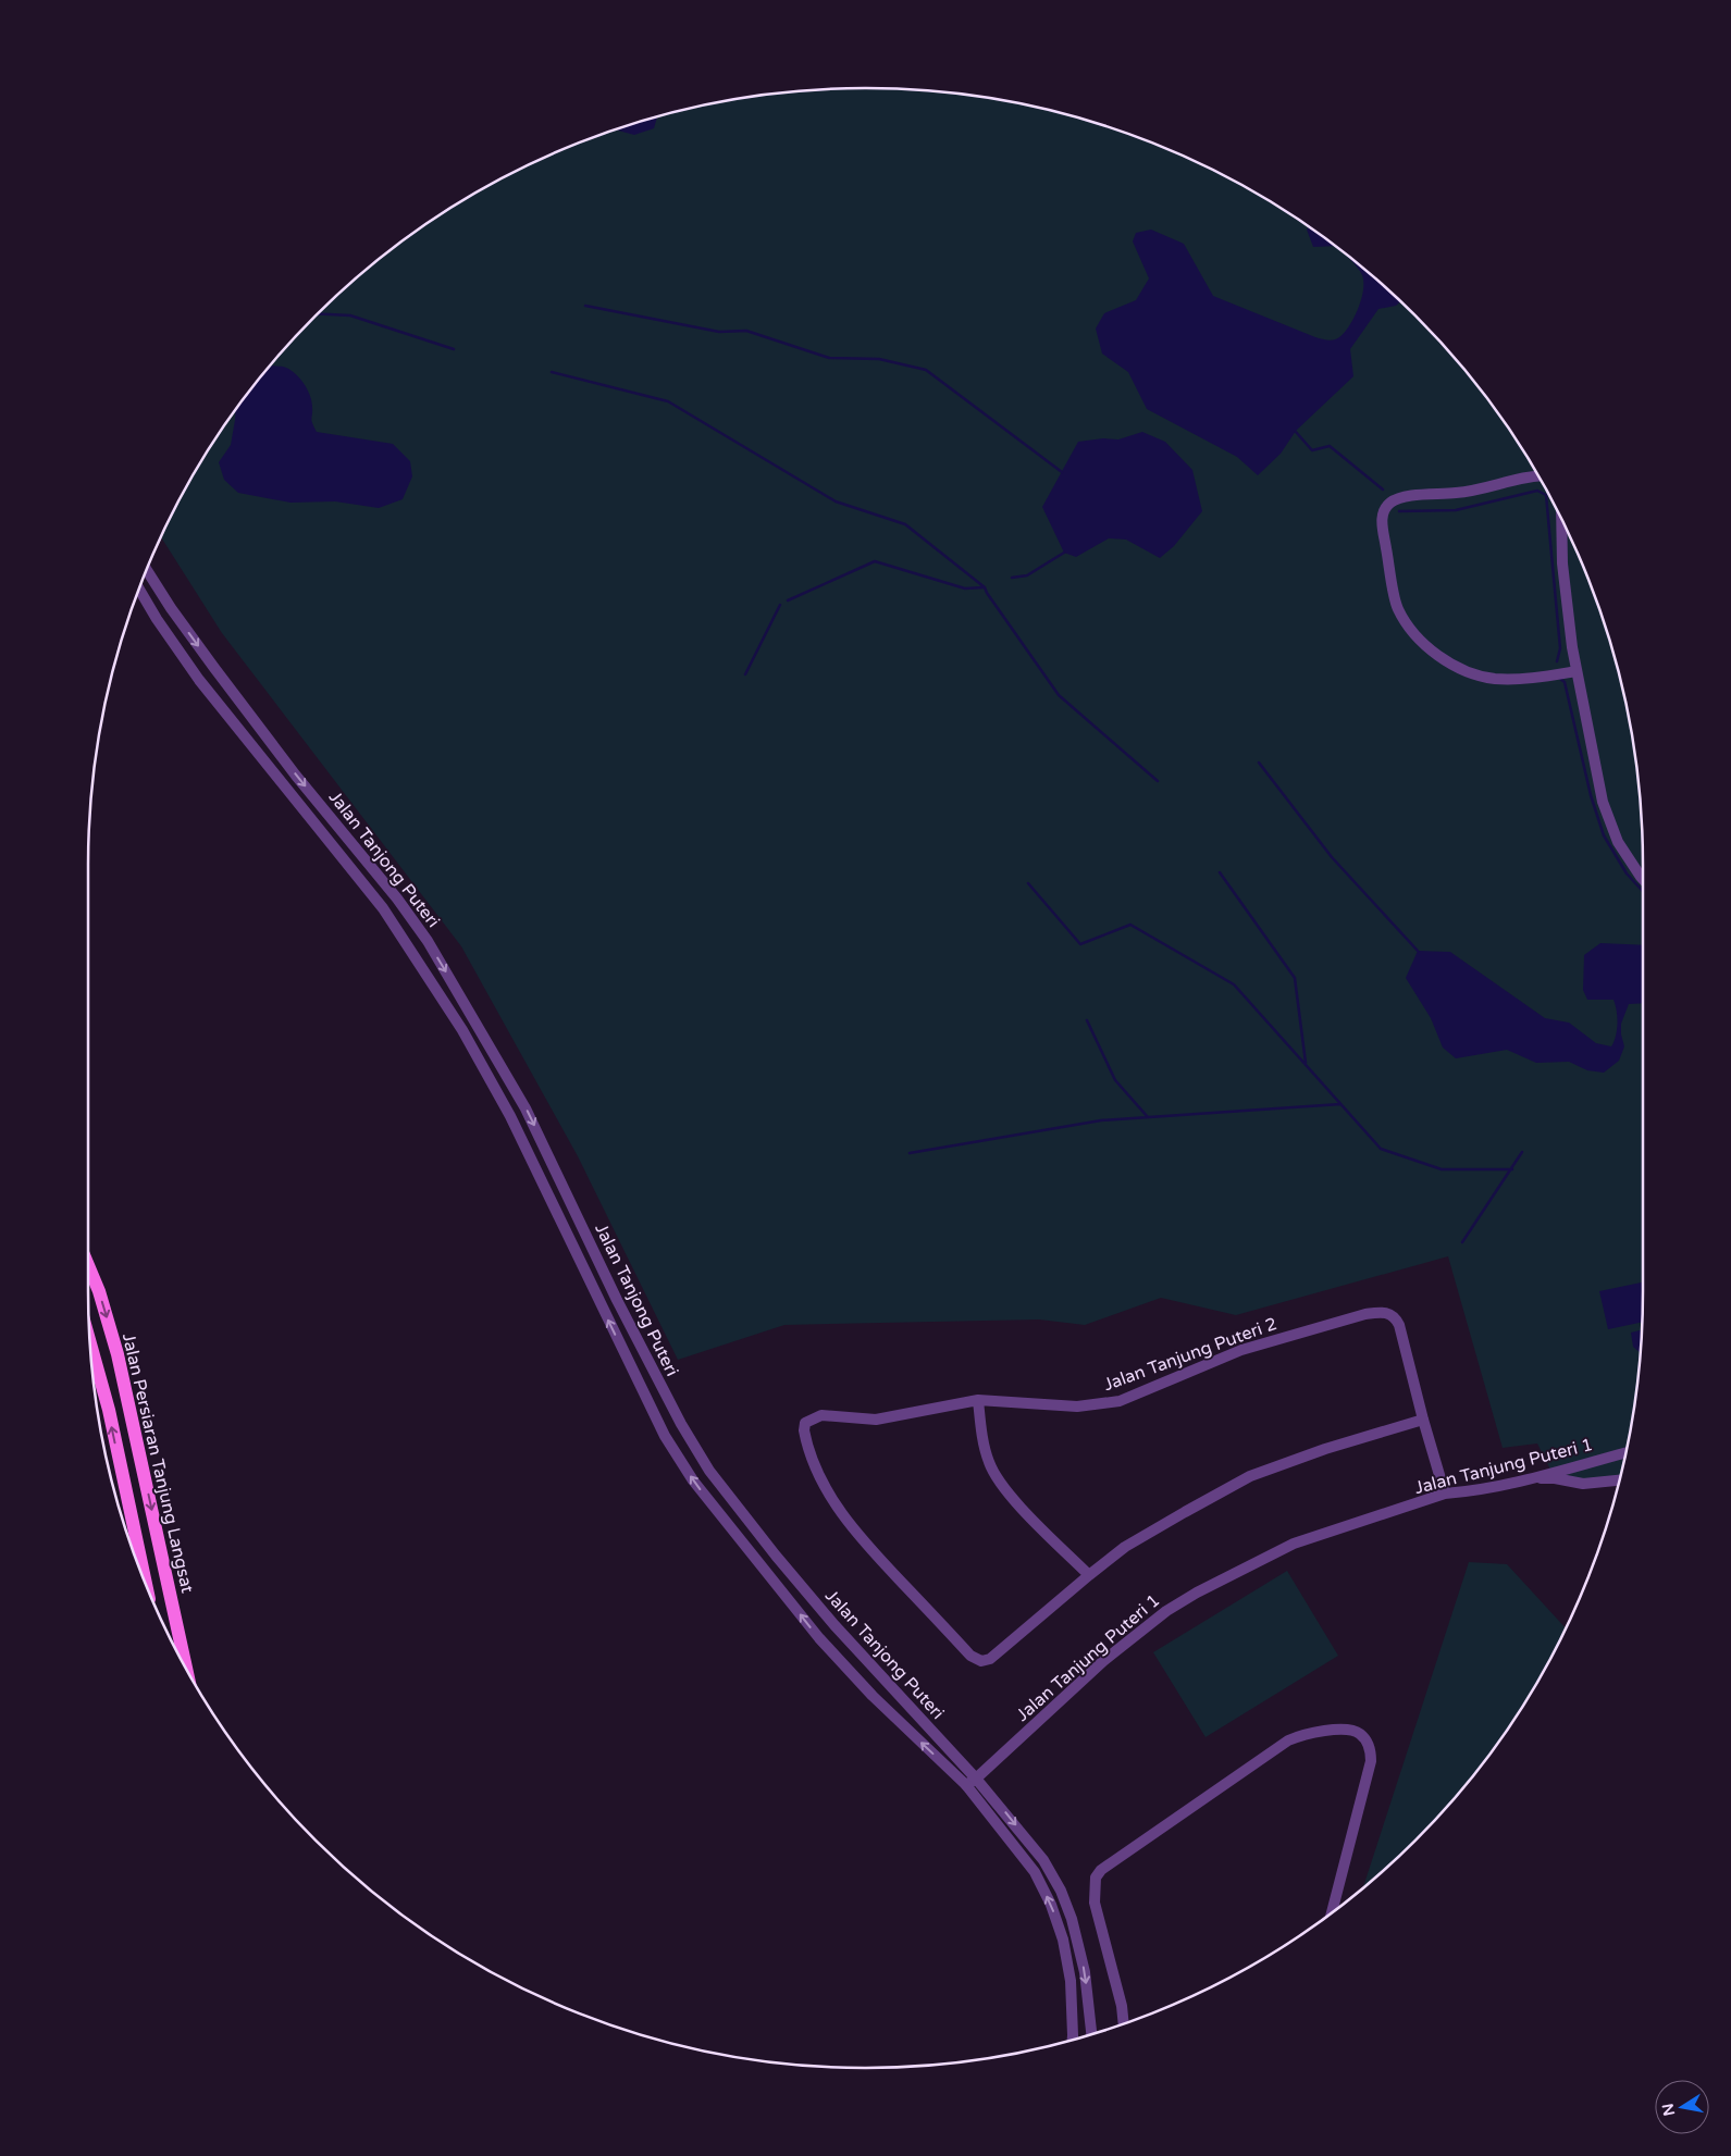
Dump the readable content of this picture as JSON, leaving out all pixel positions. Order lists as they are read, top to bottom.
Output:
{
  "streets": {
    "main road": ["Jalan Persiaran Tanjung Langsat"],
    "street": ["Jalan Tanjong Puteri", "Jalan Tanjung Puteri 2", "Jalan Tanjung Puteri 1"]
  },
  "crossings": [
    ["Jalan Tanjong Puteri", "Jalan Tanjung Puteri 1"],
    ["Jalan Tanjung Puteri 2", "Jalan Tanjung Puteri 1"]
  ],
  "north": "left"
}
